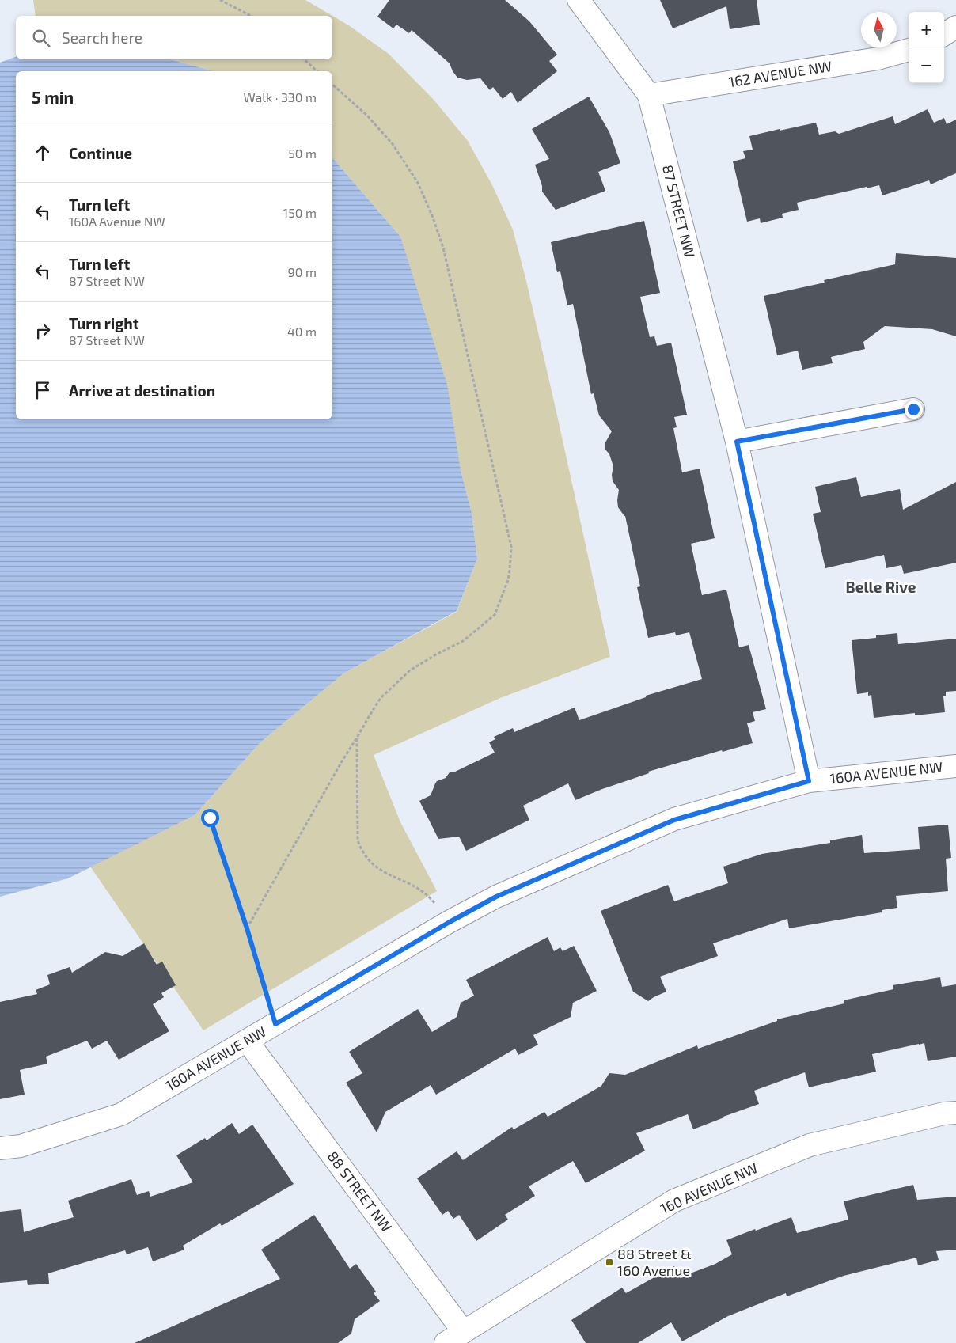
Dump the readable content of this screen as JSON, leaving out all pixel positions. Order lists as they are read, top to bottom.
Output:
{
  "streets": {
    "street": [
      "162 AVENUE NW",
      "87 STREET NW",
      "160A AVENUE NW",
      "160 AVENUE NW",
      "88 STREET NW"
    ]
  },
  "crossings": [
    ["162 AVENUE NW", "87 STREET NW"],
    ["87 STREET NW", "160A AVENUE NW"],
    ["160A AVENUE NW", "88 STREET NW"],
    ["160 AVENUE NW", "88 STREET NW"]
  ],
  "districts": ["Belle Rive"],
  "places": {
    "transit": ["88 Street & 160 Avenue"]
  },
  "north": "top",
  "page": {
    "map_buttons": ["+", "−"],
    "search": "Search here",
    "heading": ["5 min", "Walk · 330 m"],
    "list": [
      ["Continue", "50 m"],
      ["Turn left", "160A Avenue NW", "150 m"],
      ["Turn left", "87 Street NW", "90 m"],
      ["Turn right", "87 Street NW", "40 m"],
      "Arrive at destination"
    ]
  }
}
